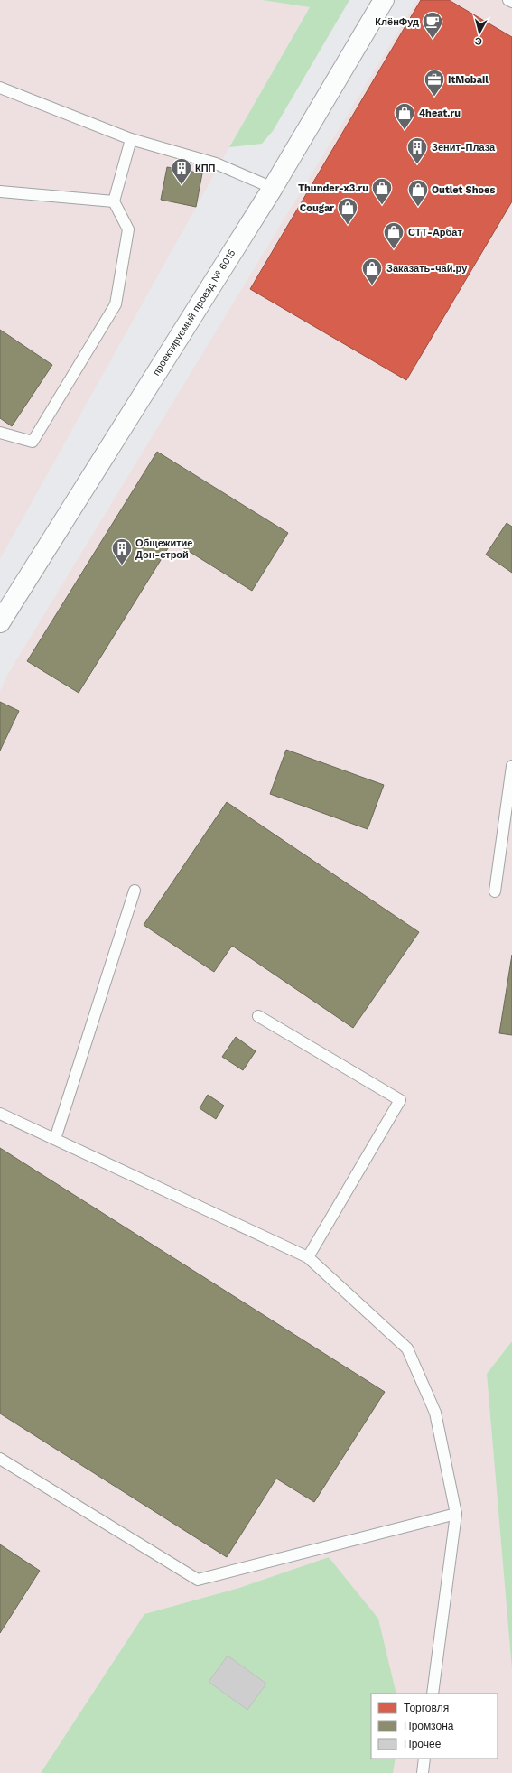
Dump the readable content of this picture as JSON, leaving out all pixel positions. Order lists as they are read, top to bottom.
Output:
{
  "streets": {
    "street": ["проектируемый проезд № 6015"]
  },
  "places": {
    "cafe": ["КлёнФуд"],
    "office": ["ItMobail"],
    "shop": [
      "4heat.ru",
      "Thunder-x3.ru",
      "Outlet Shoes",
      "Cougar",
      "СТТ-Арбат",
      "Заказать-чай.ру"
    ],
    "building": ["Зенит-Плаза", "КПП", "Общежитие Дон-строй"]
  },
  "legend": ["Торговля", "Промзона", "Прочее"],
  "north": "bottom"
}
